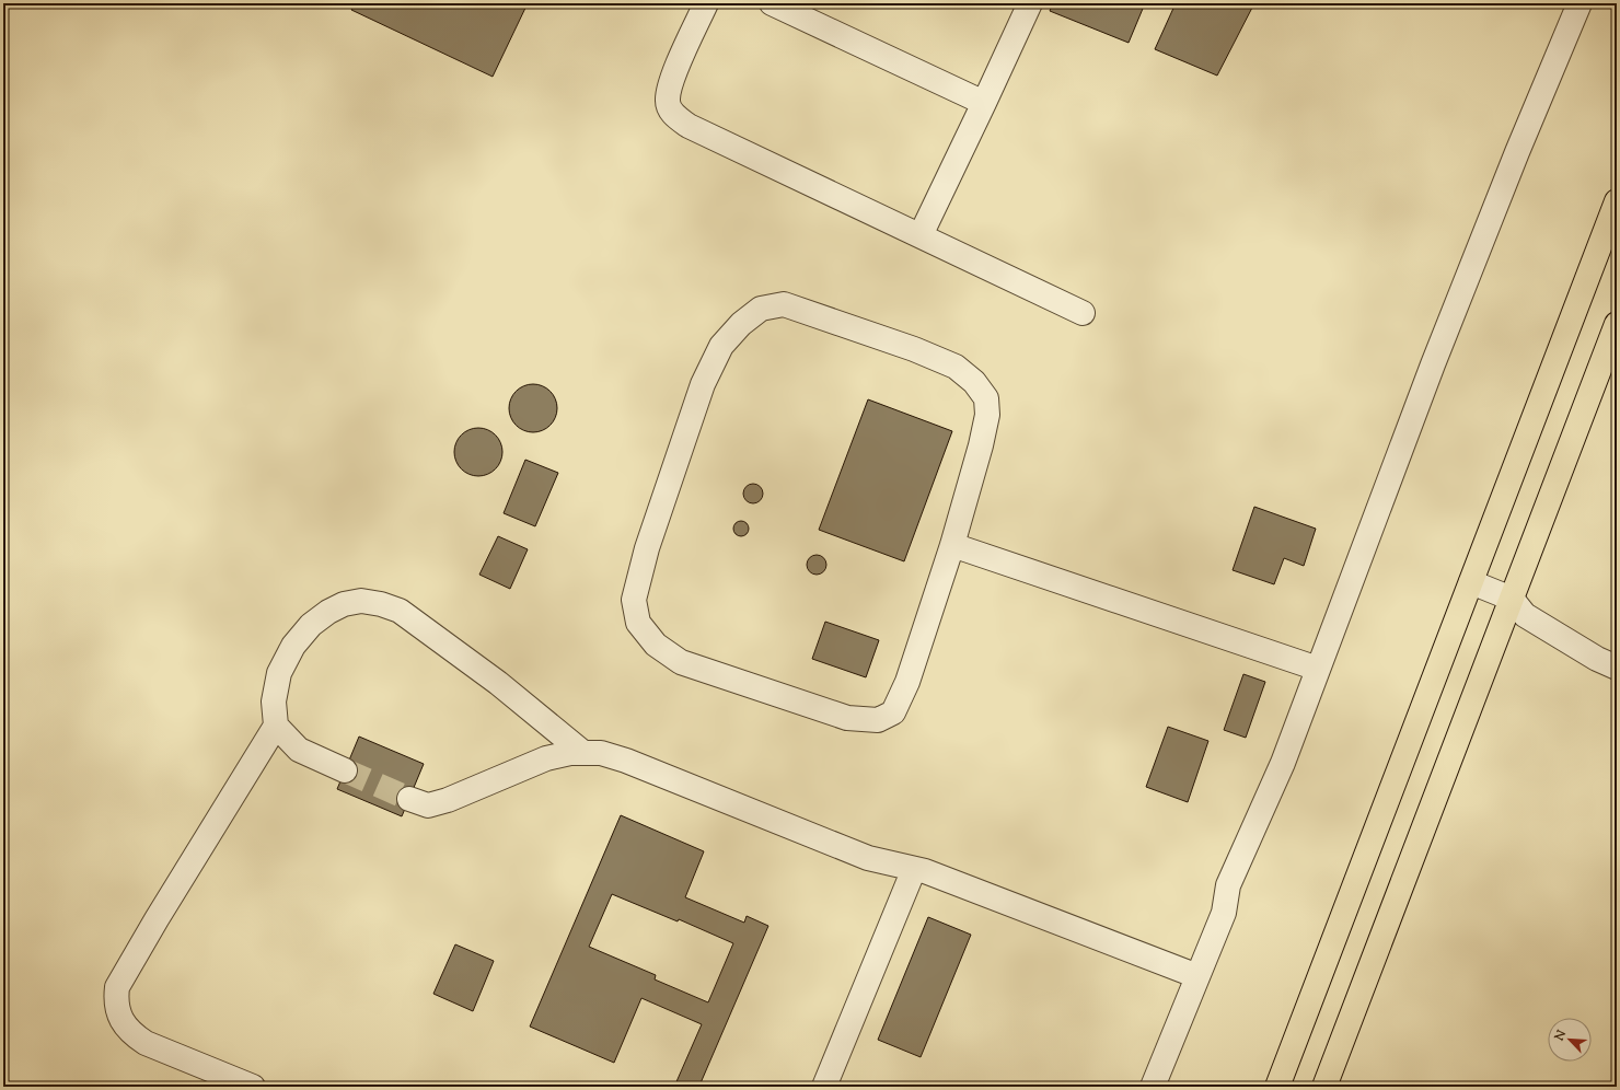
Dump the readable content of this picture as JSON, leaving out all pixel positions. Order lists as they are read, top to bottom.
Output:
{
  "north": "top left"
}
